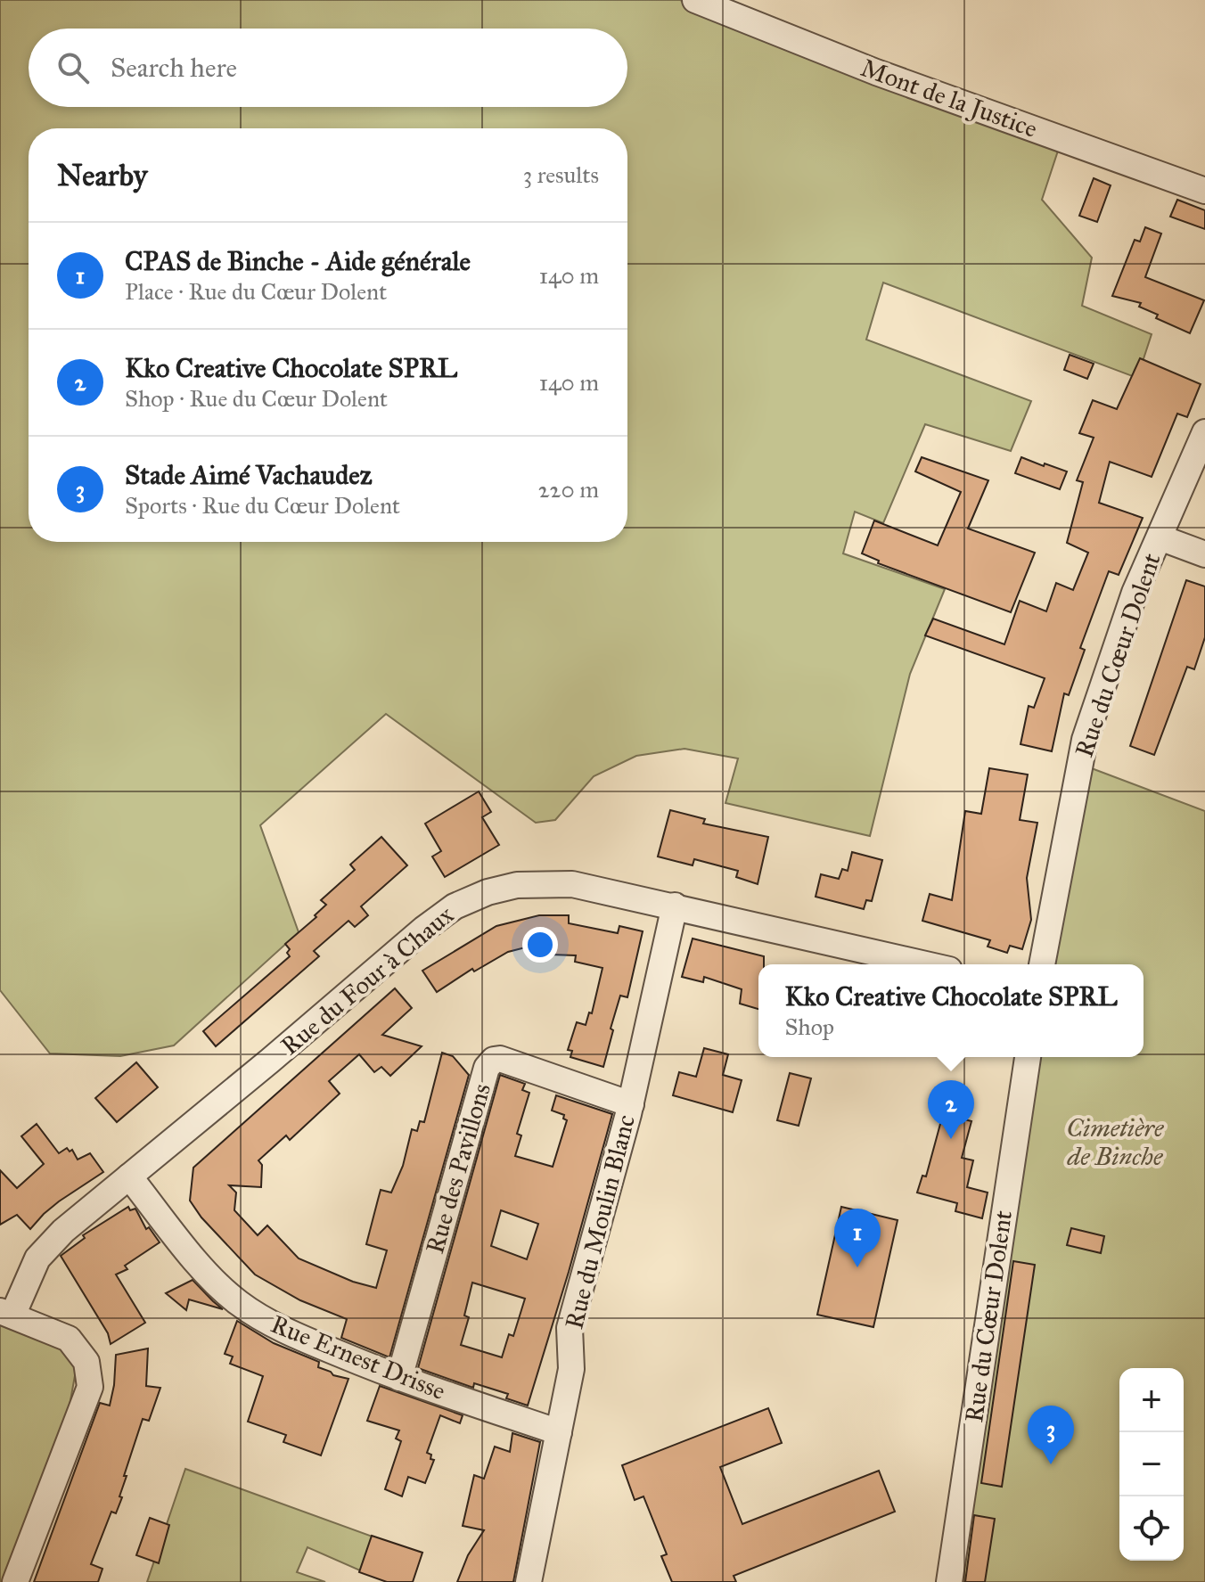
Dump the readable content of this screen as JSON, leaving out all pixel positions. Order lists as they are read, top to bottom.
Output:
{
  "streets": {
    "street": [
      "Mont de la Justice",
      "Rue du Cœur Dolent",
      "Rue du Four à Chaux",
      "Rue des Pavillons",
      "Rue du Moulin Blanc",
      "Rue Ernest Drisse"
    ]
  },
  "crossings": [
    ["Rue du Four à Chaux", "Rue du Moulin Blanc"],
    ["Rue du Four à Chaux", "Rue Ernest Drisse"],
    ["Rue des Pavillons", "Rue du Moulin Blanc"],
    ["Rue des Pavillons", "Rue Ernest Drisse"],
    ["Rue du Moulin Blanc", "Rue Ernest Drisse"]
  ],
  "parks": ["Cimetière de Binche"],
  "page": {
    "search": "Search here",
    "heading": ["Nearby", "3 results"],
    "list": [
      {
        "mark": "1",
        "name": "CPAS de Binche - Aide générale",
        "note": "Place · Rue du Cœur Dolent",
        "value": "140 m"
      },
      {
        "mark": "2",
        "name": "Kko Creative Chocolate SPRL",
        "note": "Shop · Rue du Cœur Dolent",
        "value": "140 m"
      },
      {
        "mark": "3",
        "name": "Stade Aimé Vachaudez",
        "note": "Sports · Rue du Cœur Dolent",
        "value": "220 m"
      }
    ],
    "popup": ["Kko Creative Chocolate SPRL", "Shop"],
    "pins": ["2", "1", "3"],
    "map_buttons": ["+", "−"]
  }
}
